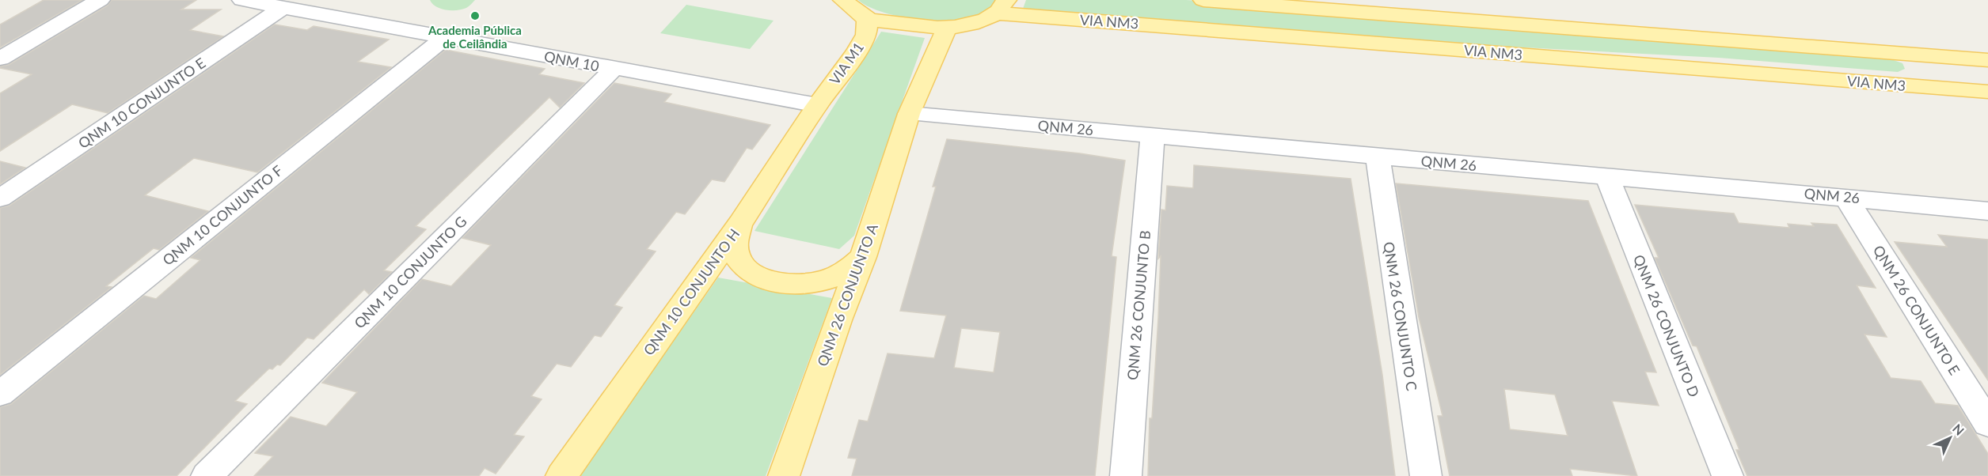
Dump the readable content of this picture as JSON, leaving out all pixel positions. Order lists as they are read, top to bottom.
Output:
{
  "streets": {
    "main road": [
      "VIA NM3",
      "VIA M1",
      "QNM 10 CONJUNTO H",
      "QNM 26 CONJUNTO A"
    ],
    "street": [
      "QNM 10",
      "QNM 10 CONJUNTO E",
      "QNM 26",
      "QNM 10 CONJUNTO F",
      "QNM 10 CONJUNTO G",
      "QNM 26 CONJUNTO B",
      "QNM 26 CONJUNTO E",
      "QNM 26 CONJUNTO C",
      "QNM 26 CONJUNTO D"
    ]
  },
  "crossings": [
    ["QNM 10", "VIA M1"],
    ["QNM 10", "QNM 10 CONJUNTO E"],
    ["QNM 10", "QNM 10 CONJUNTO F"],
    ["QNM 10", "QNM 10 CONJUNTO G"],
    ["QNM 10", "QNM 10 CONJUNTO H"],
    ["VIA M1", "QNM 10 CONJUNTO H"],
    ["QNM 26", "QNM 26 CONJUNTO A"],
    ["QNM 26", "QNM 26 CONJUNTO B"],
    ["QNM 26", "QNM 26 CONJUNTO E"],
    ["QNM 26", "QNM 26 CONJUNTO C"],
    ["QNM 26", "QNM 26 CONJUNTO D"]
  ],
  "places": ["Academia Pública de Ceilândia"],
  "north": "top right"
}
